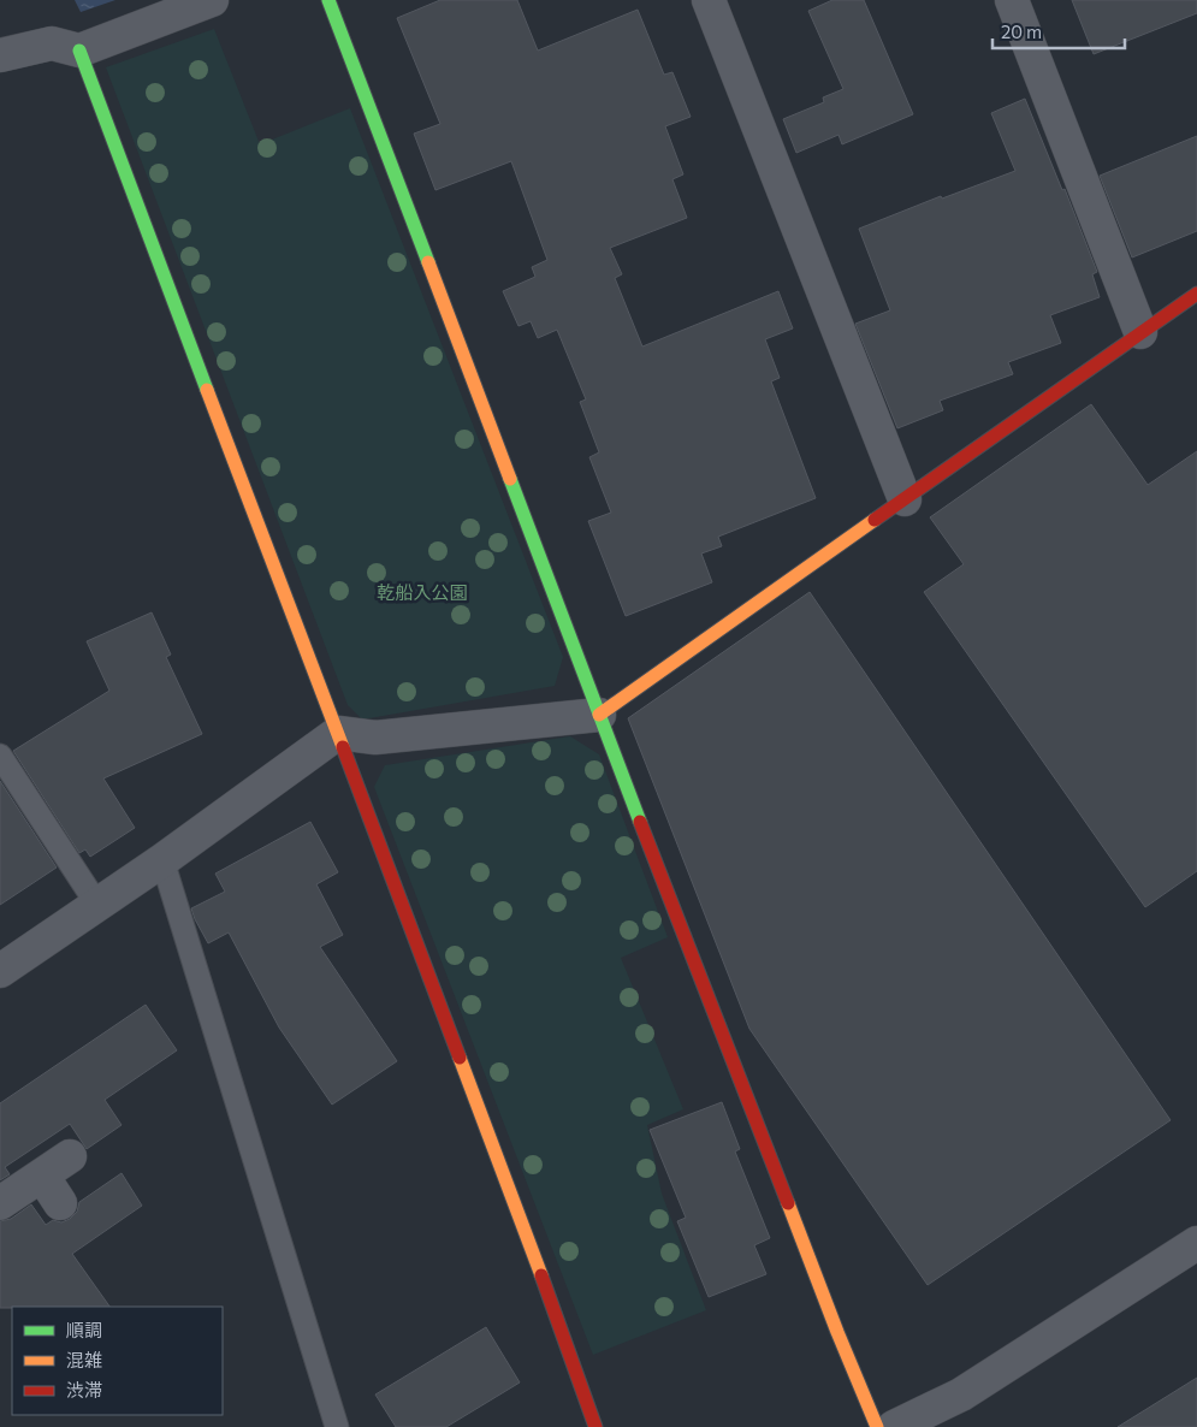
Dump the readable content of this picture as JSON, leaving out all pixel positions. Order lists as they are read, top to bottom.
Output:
{
  "parks": ["乾船入公園"],
  "legend": ["順調", "混雑", "渋滞"],
  "scale_bar": "20 m"
}
